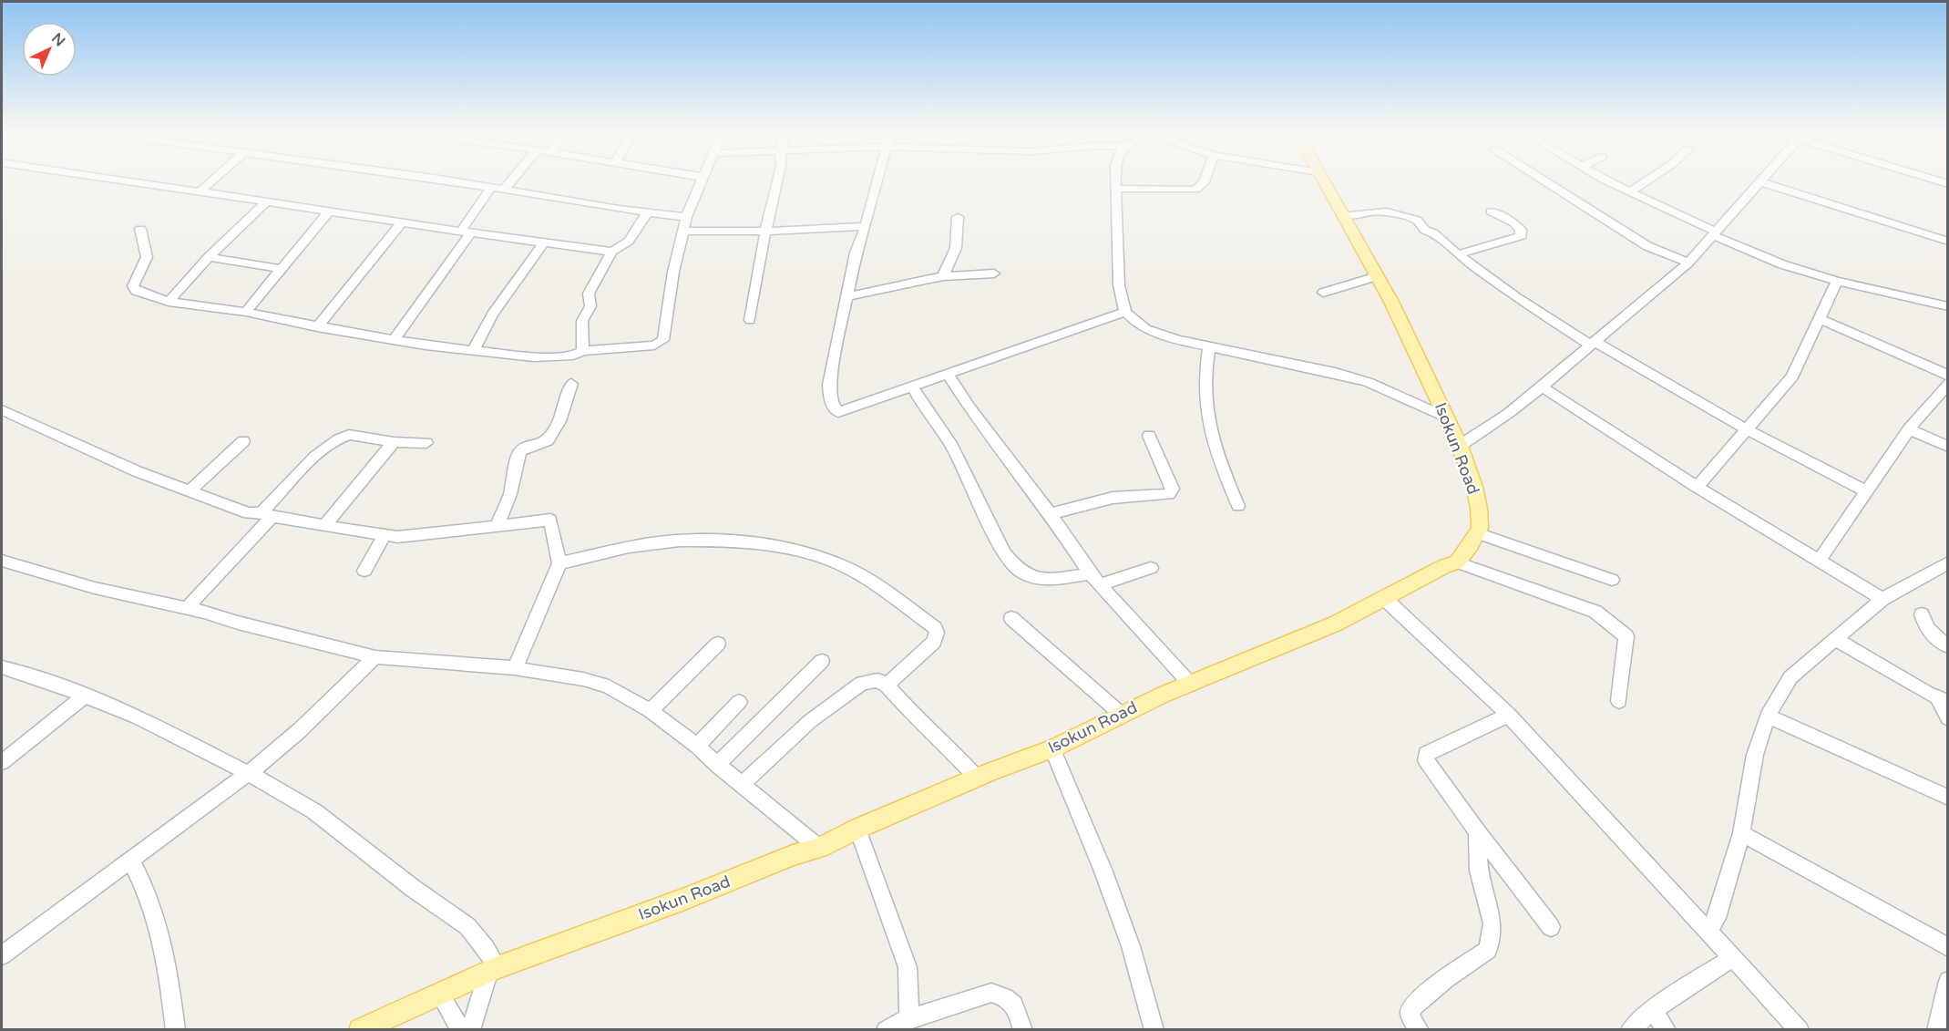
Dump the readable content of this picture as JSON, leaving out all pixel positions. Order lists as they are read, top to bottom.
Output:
{
  "streets": {
    "main road": ["Isokun Road"]
  },
  "north": "top right"
}
